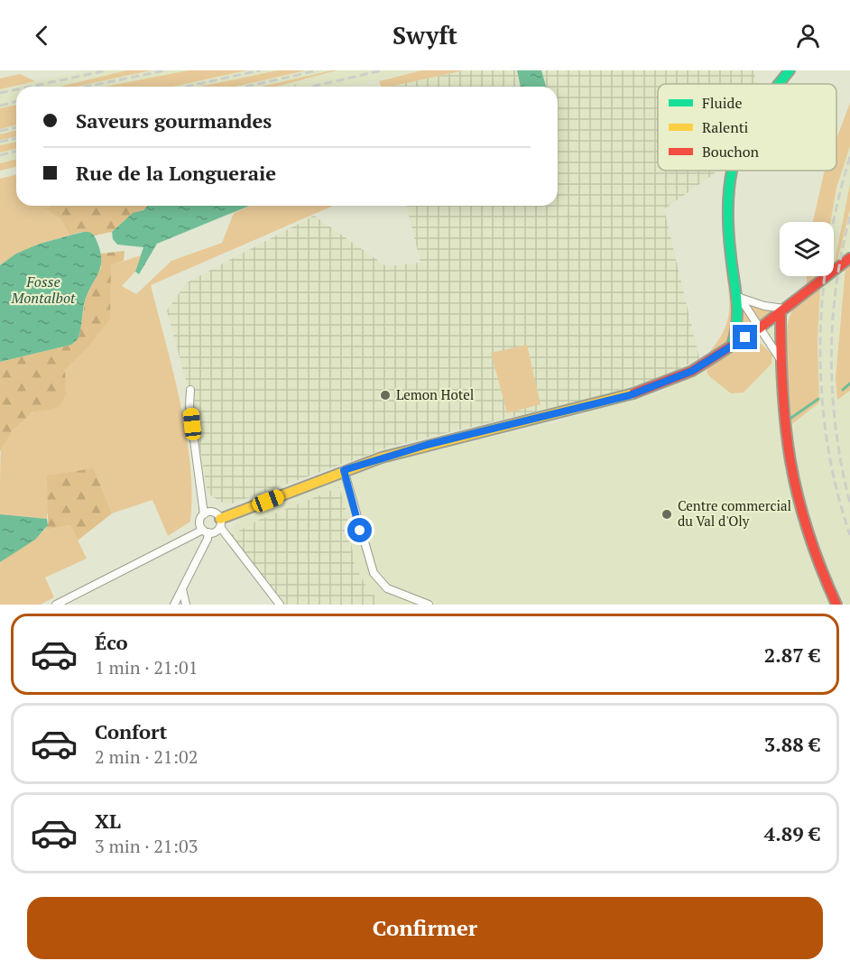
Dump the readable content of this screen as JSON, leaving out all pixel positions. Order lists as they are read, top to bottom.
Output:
{
  "water": ["Fosse Montalbot"],
  "places": ["Lemon Hotel", "Centre commercial du Val d'Oly"],
  "legend": ["Fluide", "Ralenti", "Bouchon"],
  "page": {
    "header": "Swyft",
    "banner": ["Saveurs gourmandes", "Rue de la Longueraie"],
    "list": [
      {
        "name": "Éco",
        "note": "1 min · 21:01",
        "value": "2.87 €"
      },
      {
        "name": "Confort",
        "note": "2 min · 21:02",
        "value": "3.88 €"
      },
      {
        "name": "XL",
        "note": "3 min · 21:03",
        "value": "4.89 €"
      }
    ],
    "buttons": "Confirmer"
  }
}
